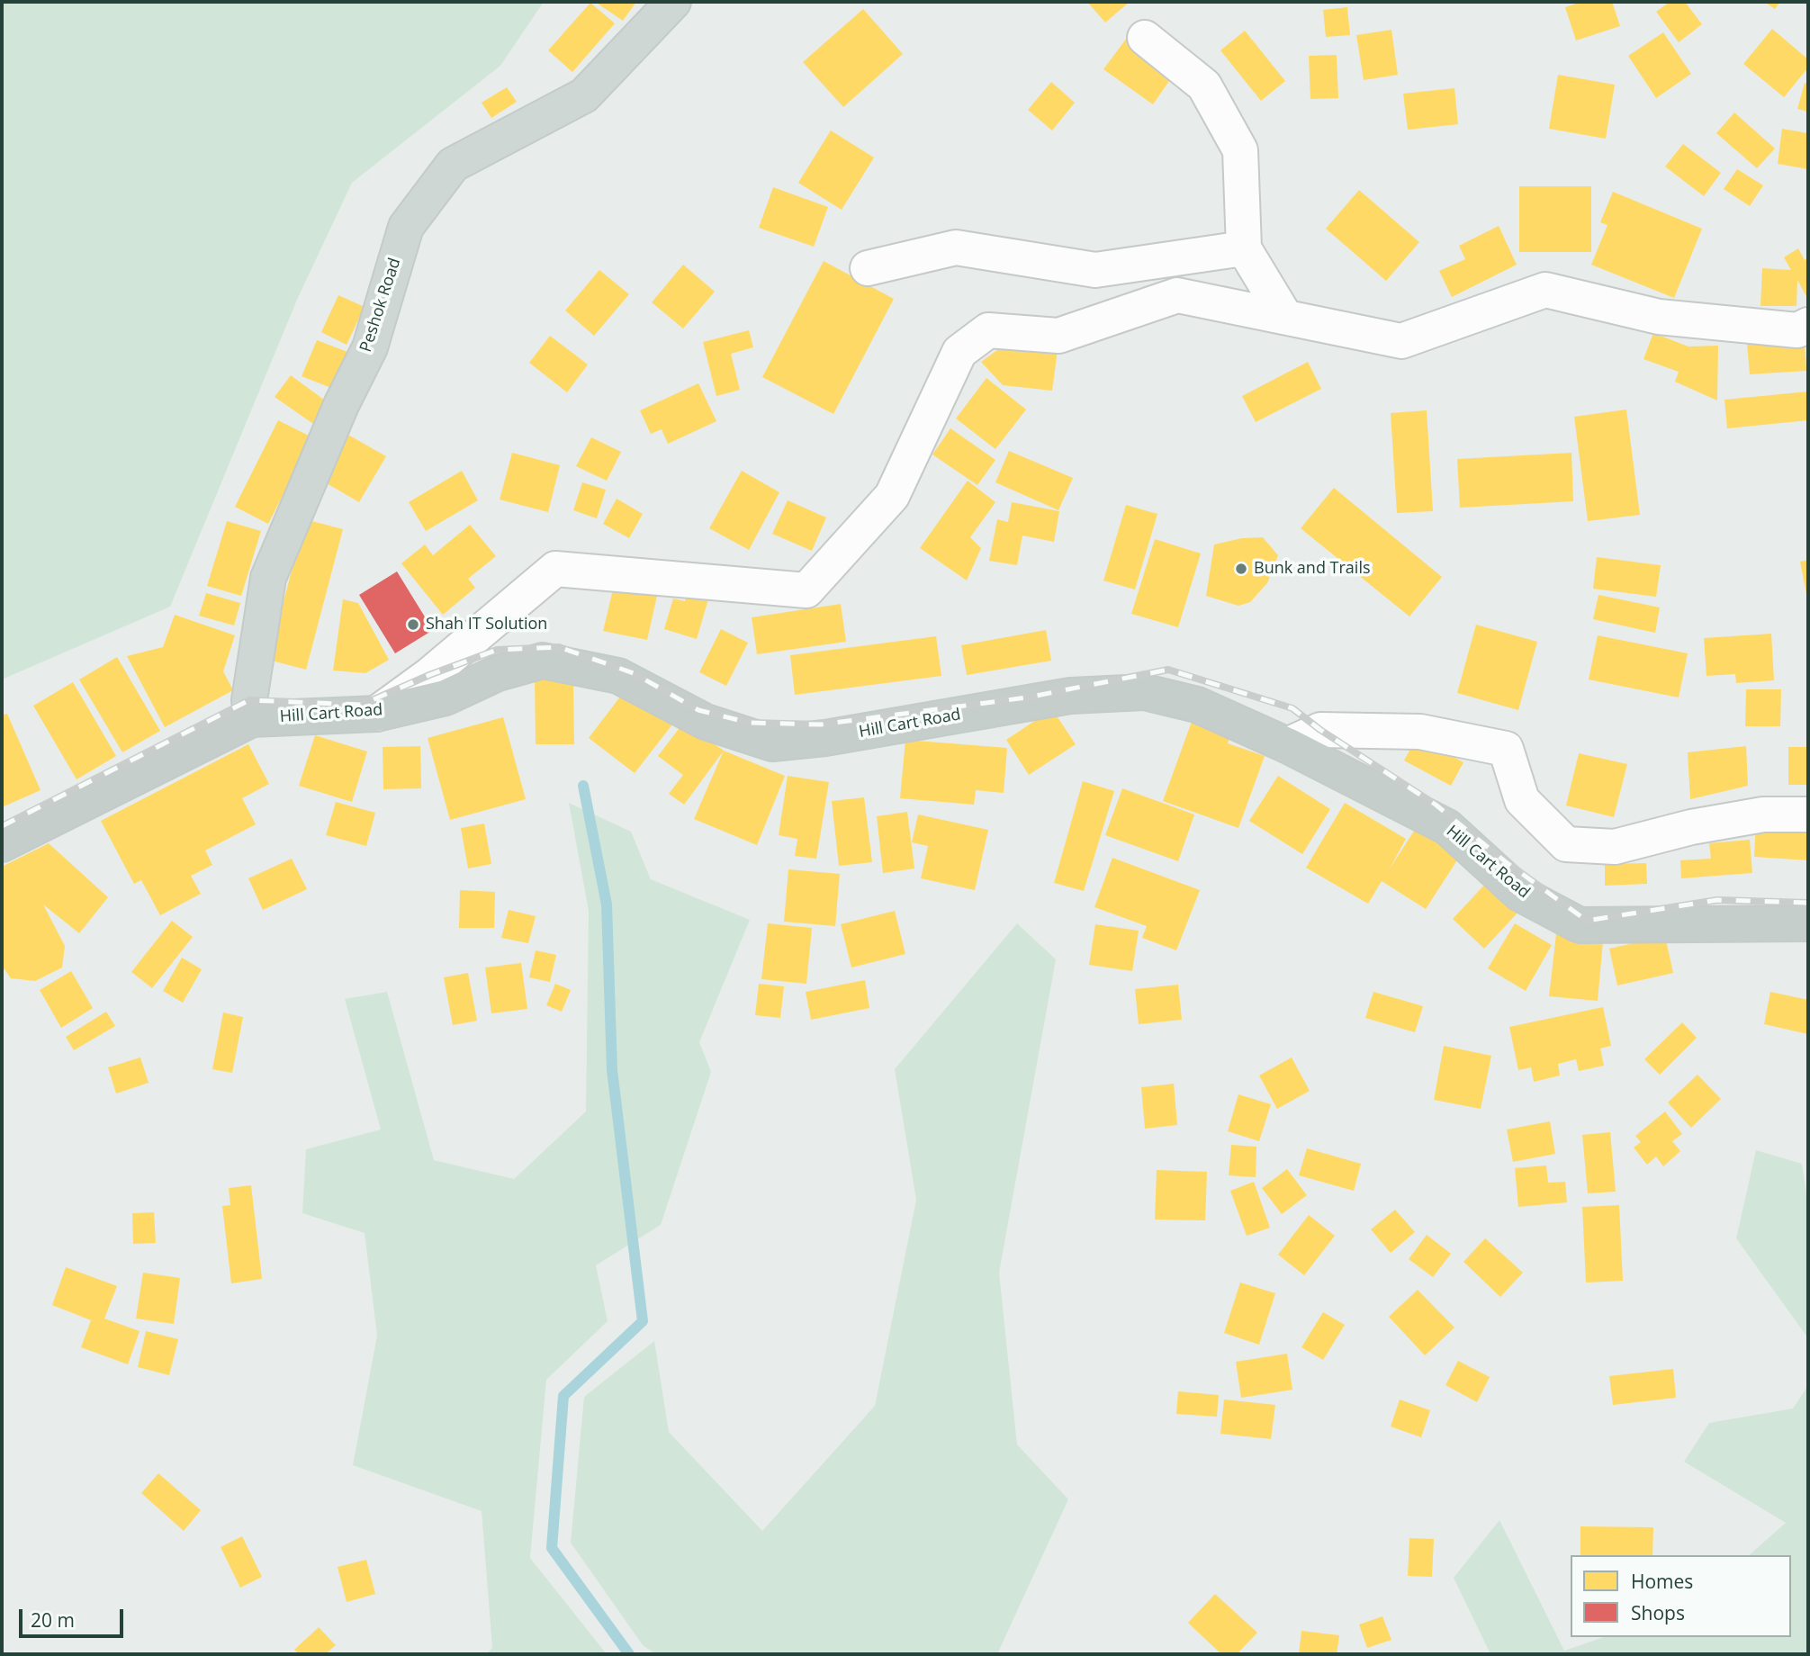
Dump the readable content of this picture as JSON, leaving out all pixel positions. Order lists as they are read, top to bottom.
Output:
{
  "streets": {
    "highway": ["Hill Cart Road"],
    "main road": ["Peshok Road"]
  },
  "crossings": [
    ["Peshok Road", "Hill Cart Road"]
  ],
  "places": ["Bunk and Trails", "Shah IT Solution"],
  "legend": ["Homes", "Shops"],
  "scale_bar": "20 m"
}
